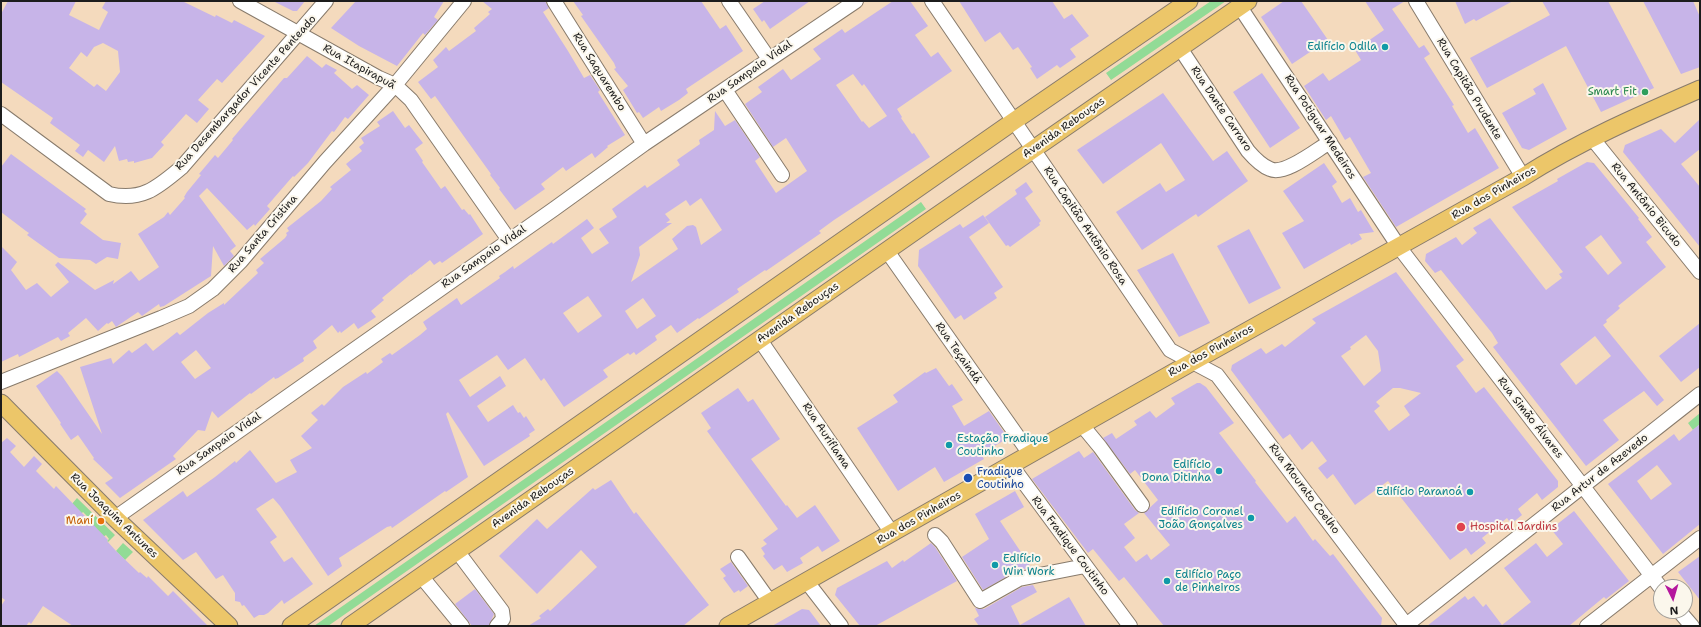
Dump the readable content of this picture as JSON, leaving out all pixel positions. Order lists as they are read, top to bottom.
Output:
{
  "streets": {
    "main road": ["Avenida Rebouças", "Rua dos Pinheiros", "Rua Joaquim Antunes"],
    "street": [
      "Rua Itapirapuã",
      "Rua Saquarembo",
      "Rua Sampaio Vidal",
      "Rua Capitão Prudente",
      "Rua Desembargador Vicente Penteado",
      "Rua Dante Carraro",
      "Rua Potiguar Medeiros",
      "Rua Antônio Bicudo",
      "Rua Capitão Antônio Rosa",
      "Rua Santa Cristina",
      "Rua Teçaindá",
      "Rua Simão Álvares",
      "Rua Auriflama",
      "Rua Artur de Azevedo",
      "Rua Mourato Coelho",
      "Rua Fradique Coutinho"
    ]
  },
  "crossings": [
    ["Rua Itapirapuã", "Rua Sampaio Vidal"],
    ["Rua Itapirapuã", "Rua Desembargador Vicente Penteado"],
    ["Rua Itapirapuã", "Rua Santa Cristina"],
    ["Rua Saquarembo", "Rua Sampaio Vidal"],
    ["Rua Sampaio Vidal", "Rua Joaquim Antunes"],
    ["Rua Capitão Prudente", "Rua dos Pinheiros"],
    ["Rua Dante Carraro", "Rua Potiguar Medeiros"],
    ["Rua Dante Carraro", "Avenida Rebouças"],
    ["Rua Potiguar Medeiros", "Avenida Rebouças"],
    ["Rua Potiguar Medeiros", "Rua dos Pinheiros"],
    ["Rua Potiguar Medeiros", "Rua Simão Álvares"],
    ["Avenida Rebouças", "Rua Capitão Antônio Rosa"],
    ["Avenida Rebouças", "Rua Teçaindá"],
    ["Avenida Rebouças", "Rua Auriflama"],
    ["Rua dos Pinheiros", "Rua Antônio Bicudo"],
    ["Rua dos Pinheiros", "Rua Capitão Antônio Rosa"],
    ["Rua dos Pinheiros", "Rua Teçaindá"],
    ["Rua dos Pinheiros", "Rua Simão Álvares"],
    ["Rua dos Pinheiros", "Rua Auriflama"],
    ["Rua dos Pinheiros", "Rua Mourato Coelho"],
    ["Rua dos Pinheiros", "Rua Fradique Coutinho"],
    ["Rua Capitão Antônio Rosa", "Rua Mourato Coelho"],
    ["Rua Simão Álvares", "Rua Artur de Azevedo"],
    ["Rua Artur de Azevedo", "Rua Mourato Coelho"]
  ],
  "places": [
    "Edifício Odila",
    "Smart Fit",
    "Estação Fradique Coutinho",
    "Edifício Dona Ditinha",
    "Fradique Coutinho",
    "Edifício Paranoá",
    "Edifício Coronel João Gonçalves",
    "Maní",
    "Hospital Jardins",
    "Edifício Win Work",
    "Edifício Paço de Pinheiros"
  ],
  "north": "bottom"
}
